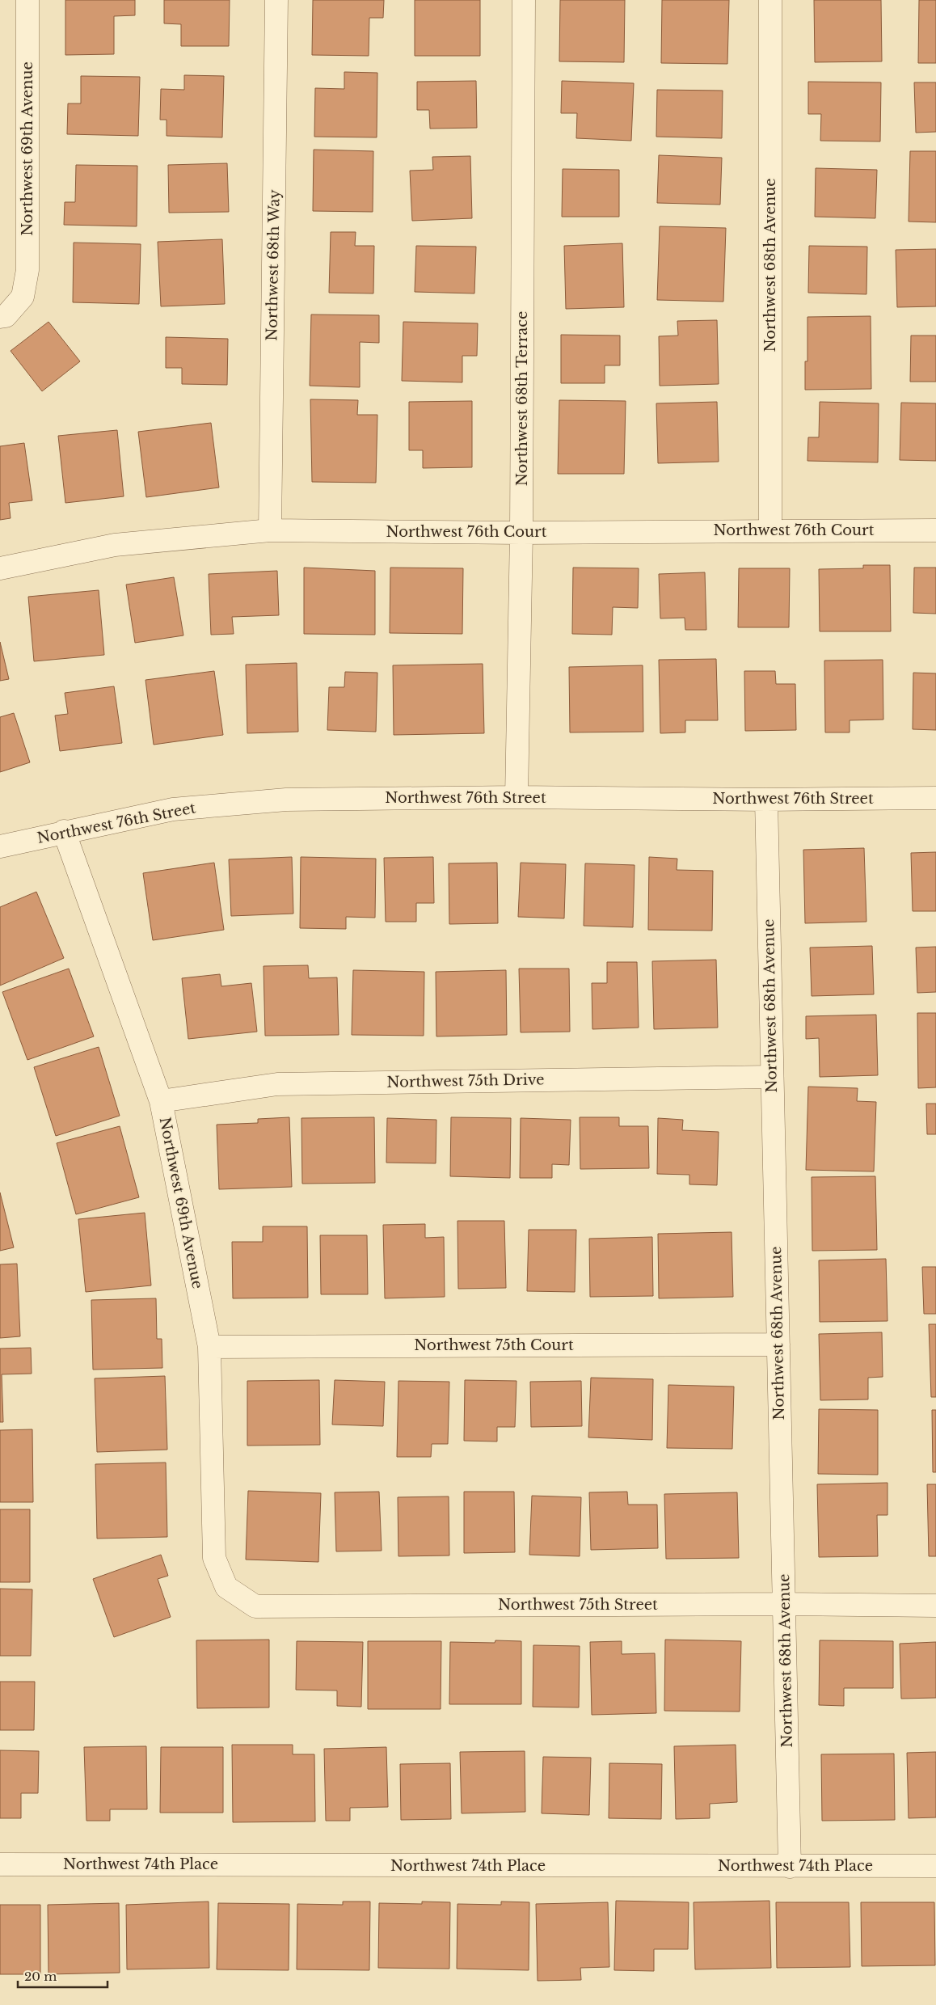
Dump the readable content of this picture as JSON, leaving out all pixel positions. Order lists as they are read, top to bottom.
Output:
{
  "streets": {
    "street": [
      "Northwest 69th Avenue",
      "Northwest 68th Way",
      "Northwest 68th Avenue",
      "Northwest 68th Terrace",
      "Northwest 76th Court",
      "Northwest 76th Street",
      "Northwest 75th Drive",
      "Northwest 75th Court",
      "Northwest 75th Street",
      "Northwest 74th Place"
    ]
  },
  "crossings": [
    ["Northwest 69th Avenue", "Northwest 76th Street"],
    ["Northwest 69th Avenue", "Northwest 75th Drive"],
    ["Northwest 69th Avenue", "Northwest 75th Court"],
    ["Northwest 69th Avenue", "Northwest 75th Street"],
    ["Northwest 68th Way", "Northwest 76th Court"],
    ["Northwest 68th Avenue", "Northwest 76th Court"],
    ["Northwest 68th Avenue", "Northwest 76th Street"],
    ["Northwest 68th Avenue", "Northwest 75th Drive"],
    ["Northwest 68th Avenue", "Northwest 75th Court"],
    ["Northwest 68th Avenue", "Northwest 75th Street"],
    ["Northwest 68th Avenue", "Northwest 74th Place"],
    ["Northwest 68th Terrace", "Northwest 76th Court"],
    ["Northwest 68th Terrace", "Northwest 76th Street"]
  ],
  "scale_bar": "20 m"
}
